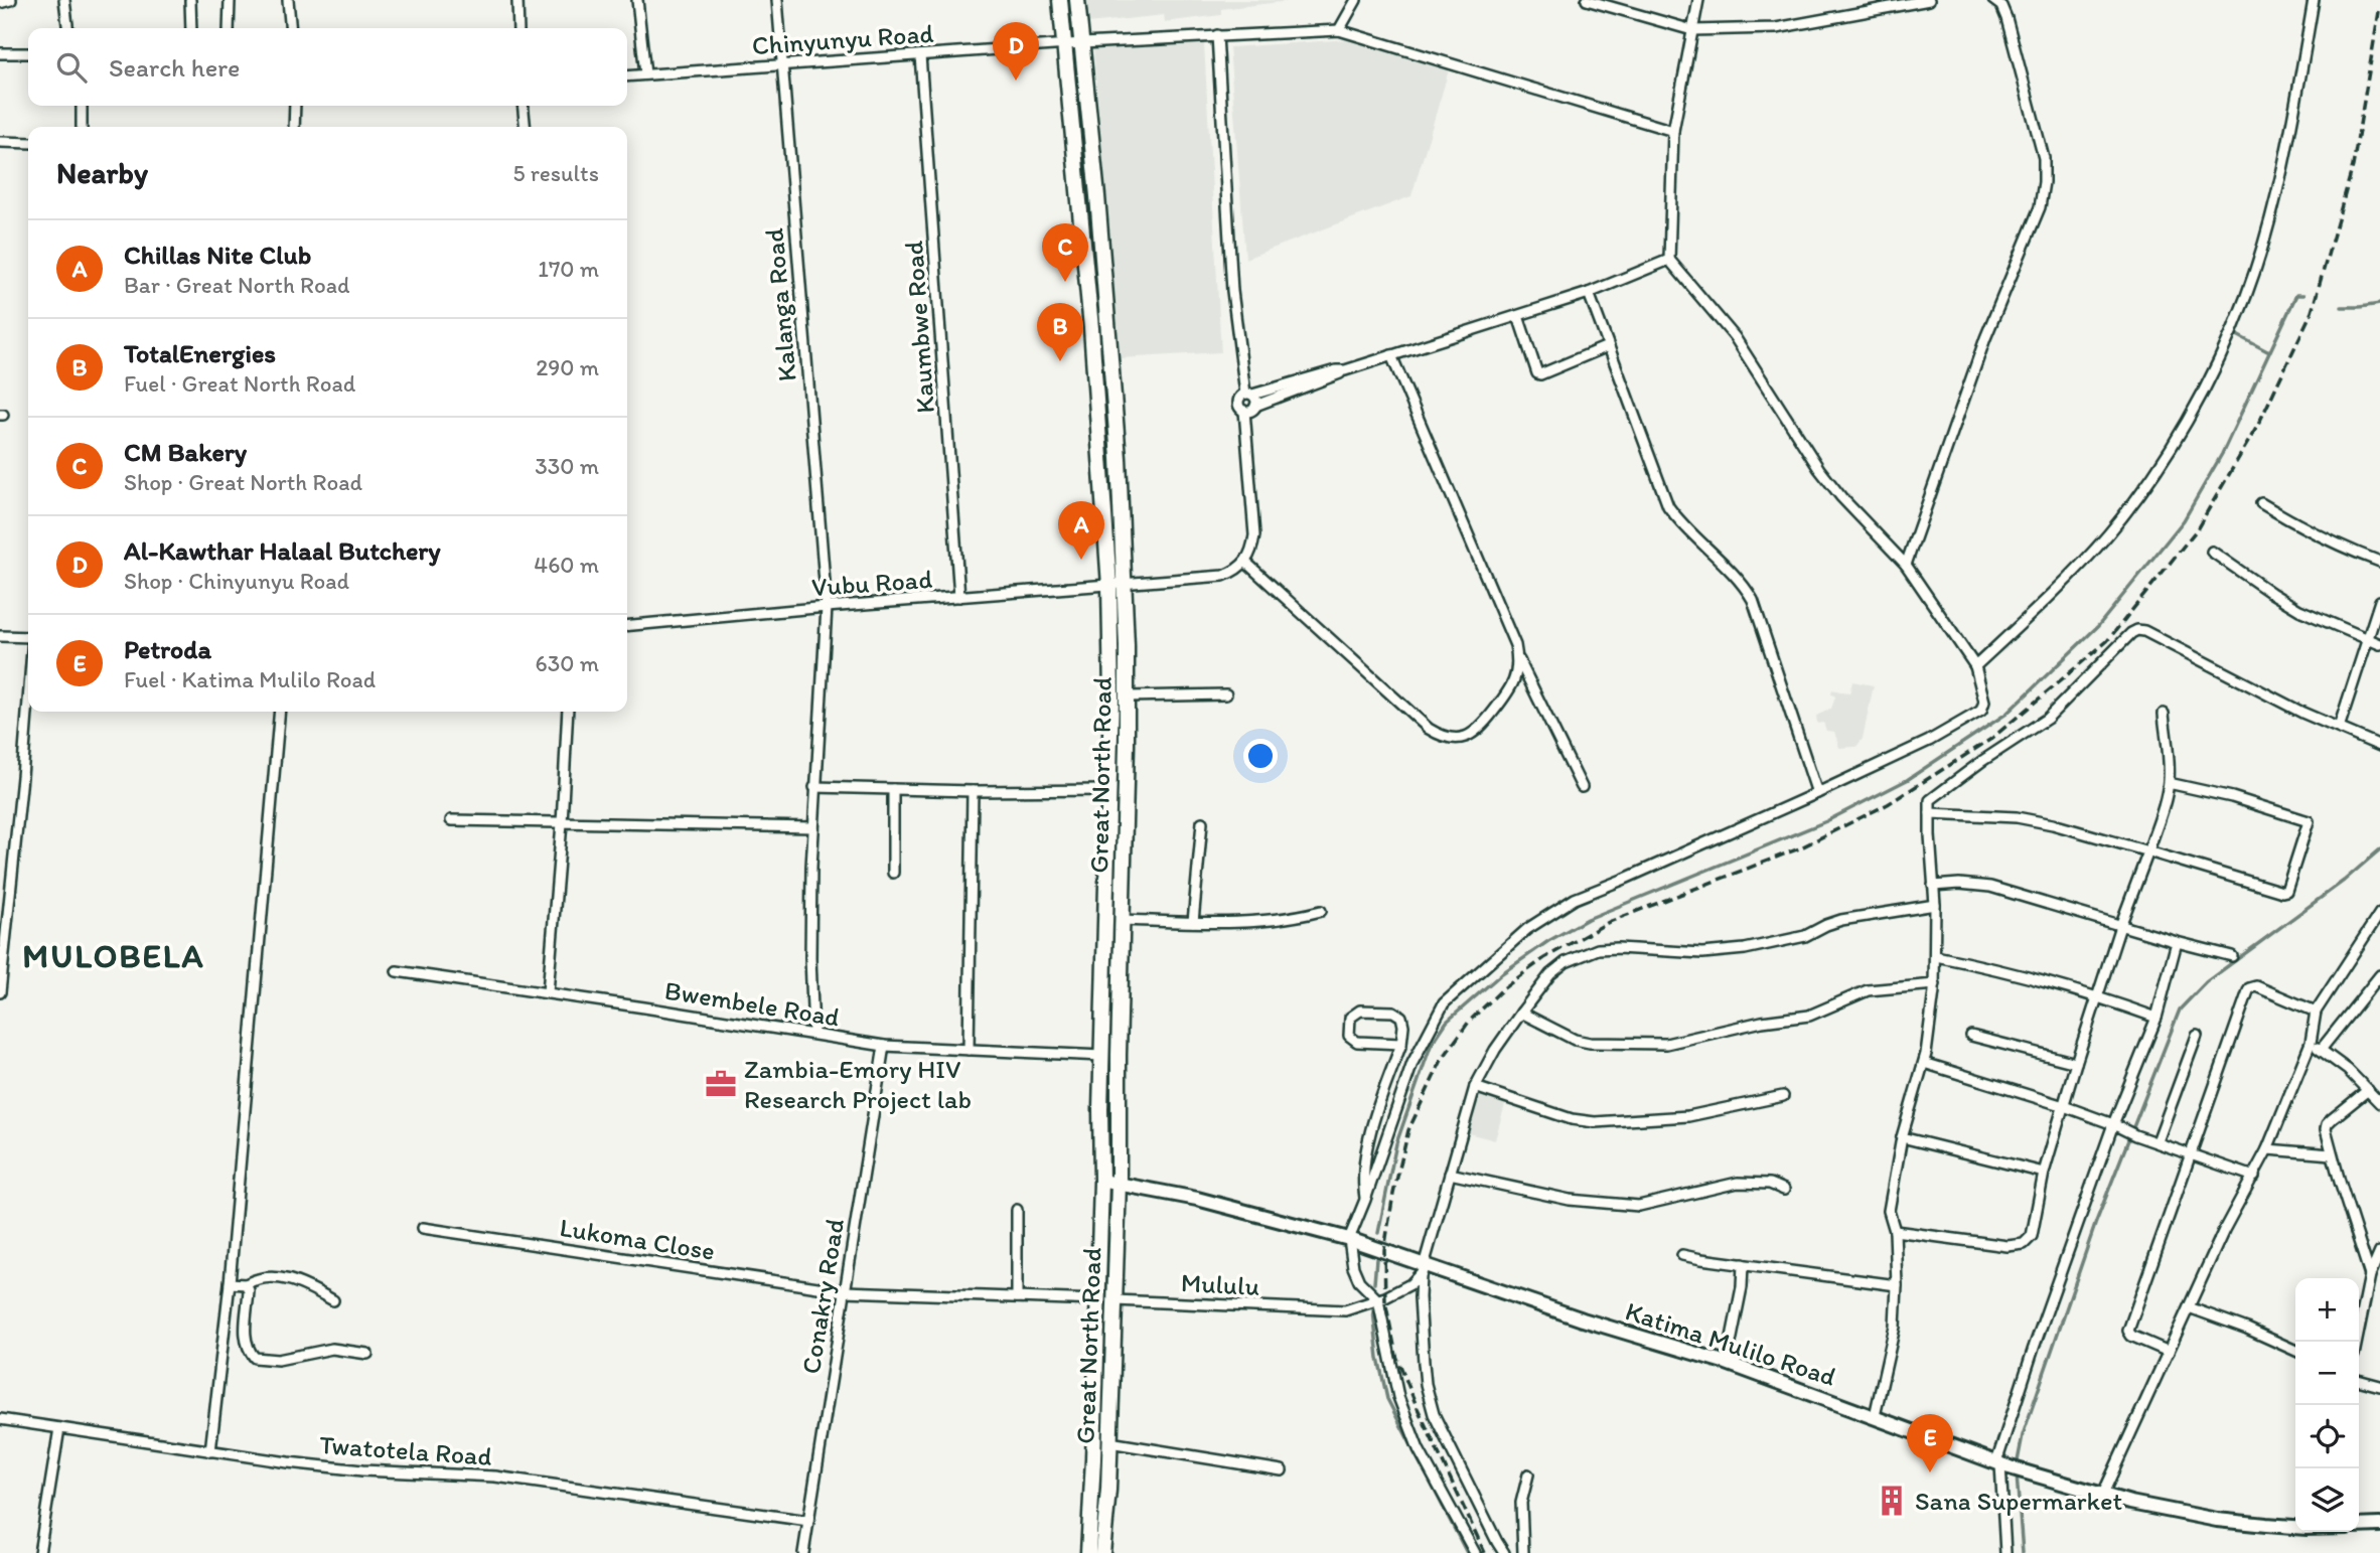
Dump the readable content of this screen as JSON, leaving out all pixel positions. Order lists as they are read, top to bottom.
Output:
{
  "streets": {
    "main road": ["Great North Road", "Katima Mulilo Road"],
    "street": [
      "Chinyunyu Road",
      "Kalanga Road",
      "Kaumbwe Road",
      "Vubu Road",
      "Bwembele Road",
      "Lukoma Close",
      "Mululu",
      "Conakry Road",
      "Twatotela Road"
    ]
  },
  "crossings": [
    ["Chinyunyu Road", "Kalanga Road"],
    ["Chinyunyu Road", "Kaumbwe Road"],
    ["Chinyunyu Road", "Great North Road"],
    ["Kalanga Road", "Vubu Road"],
    ["Kalanga Road", "Bwembele Road"],
    ["Kaumbwe Road", "Vubu Road"],
    ["Vubu Road", "Great North Road"],
    ["Great North Road", "Bwembele Road"],
    ["Great North Road", "Lukoma Close"],
    ["Great North Road", "Mululu"],
    ["Great North Road", "Katima Mulilo Road"],
    ["Bwembele Road", "Conakry Road"],
    ["Lukoma Close", "Conakry Road"],
    ["Mululu", "Katima Mulilo Road"],
    ["Conakry Road", "Twatotela Road"]
  ],
  "districts": ["MULOBELA"],
  "places": {
    "office": ["Zambia-Emory HIV Research Project lab"],
    "building": ["Sana Supermarket"]
  },
  "page": {
    "pins": [
      "D",
      "C",
      "B",
      "A",
      "E"
    ],
    "search": "Search here",
    "heading": ["Nearby", "5 results"],
    "list": [
      {
        "mark": "A",
        "name": "Chillas Nite Club",
        "note": "Bar · Great North Road",
        "value": "170 m"
      },
      {
        "mark": "B",
        "name": "TotalEnergies",
        "note": "Fuel · Great North Road",
        "value": "290 m"
      },
      {
        "mark": "C",
        "name": "CM Bakery",
        "note": "Shop · Great North Road",
        "value": "330 m"
      },
      {
        "mark": "D",
        "name": "Al-Kawthar Halaal Butchery",
        "note": "Shop · Chinyunyu Road",
        "value": "460 m"
      },
      {
        "mark": "E",
        "name": "Petroda",
        "note": "Fuel · Katima Mulilo Road",
        "value": "630 m"
      }
    ],
    "map_buttons": ["+", "−"]
  }
}
